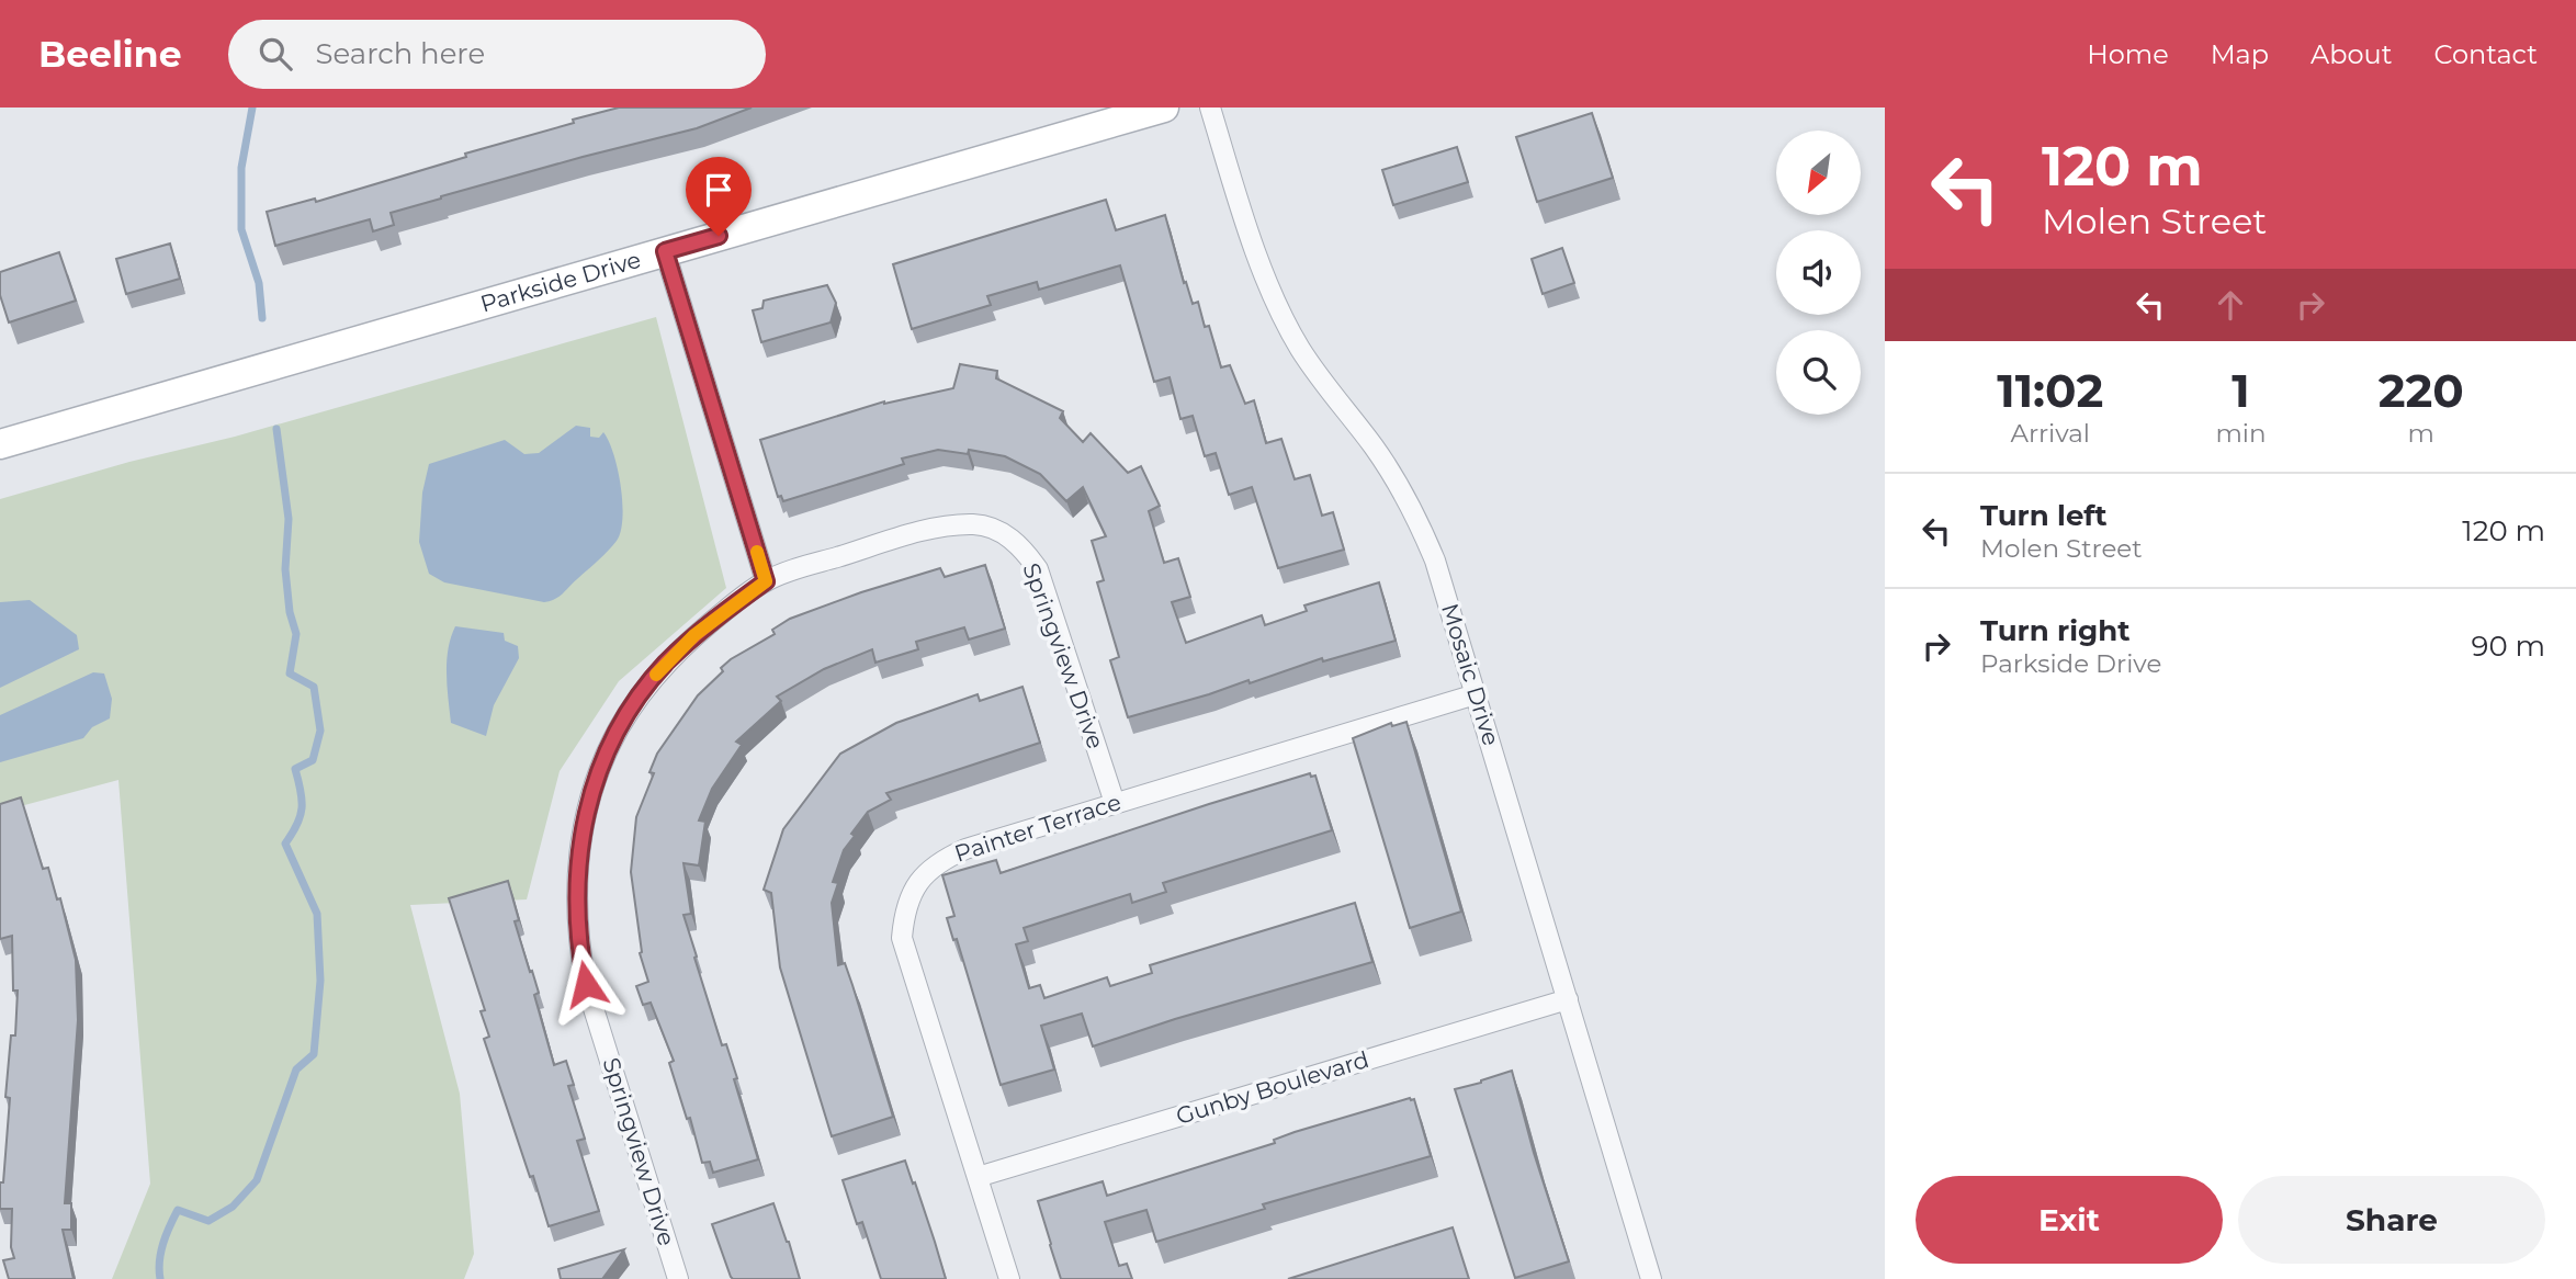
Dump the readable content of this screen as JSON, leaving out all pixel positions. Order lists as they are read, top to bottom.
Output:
{
  "streets": {
    "main road": ["Parkside Drive"],
    "street": [
      "Springview Drive",
      "Mosaic Drive",
      "Painter Terrace",
      "Gunby Boulevard"
    ]
  },
  "crossings": [
    ["Springview Drive", "Painter Terrace"],
    ["Mosaic Drive", "Painter Terrace"],
    ["Mosaic Drive", "Gunby Boulevard"],
    ["Painter Terrace", "Gunby Boulevard"]
  ],
  "north": "bottom left",
  "page": {
    "header": "Beeline",
    "search": "Search here",
    "nav": [
      "Home",
      "Map",
      "About",
      "Contact"
    ],
    "turn": ["120 m", "Molen Street"],
    "eta": [
      "11:02",
      "Arrival",
      "1",
      "min",
      "220",
      "m"
    ],
    "list": [
      {
        "name": "Turn left",
        "note": "Molen Street",
        "value": "120 m"
      },
      {
        "name": "Turn right",
        "note": "Parkside Drive",
        "value": "90 m"
      }
    ],
    "buttons": ["Exit", "Share"]
  }
}
